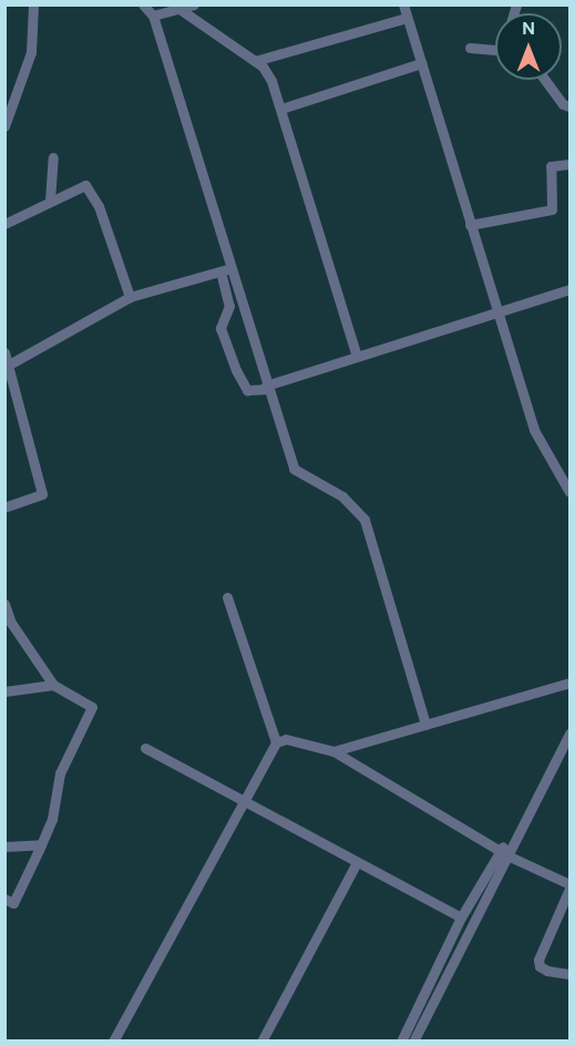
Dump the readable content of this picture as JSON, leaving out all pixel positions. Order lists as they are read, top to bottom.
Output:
{
  "north": "top"
}
